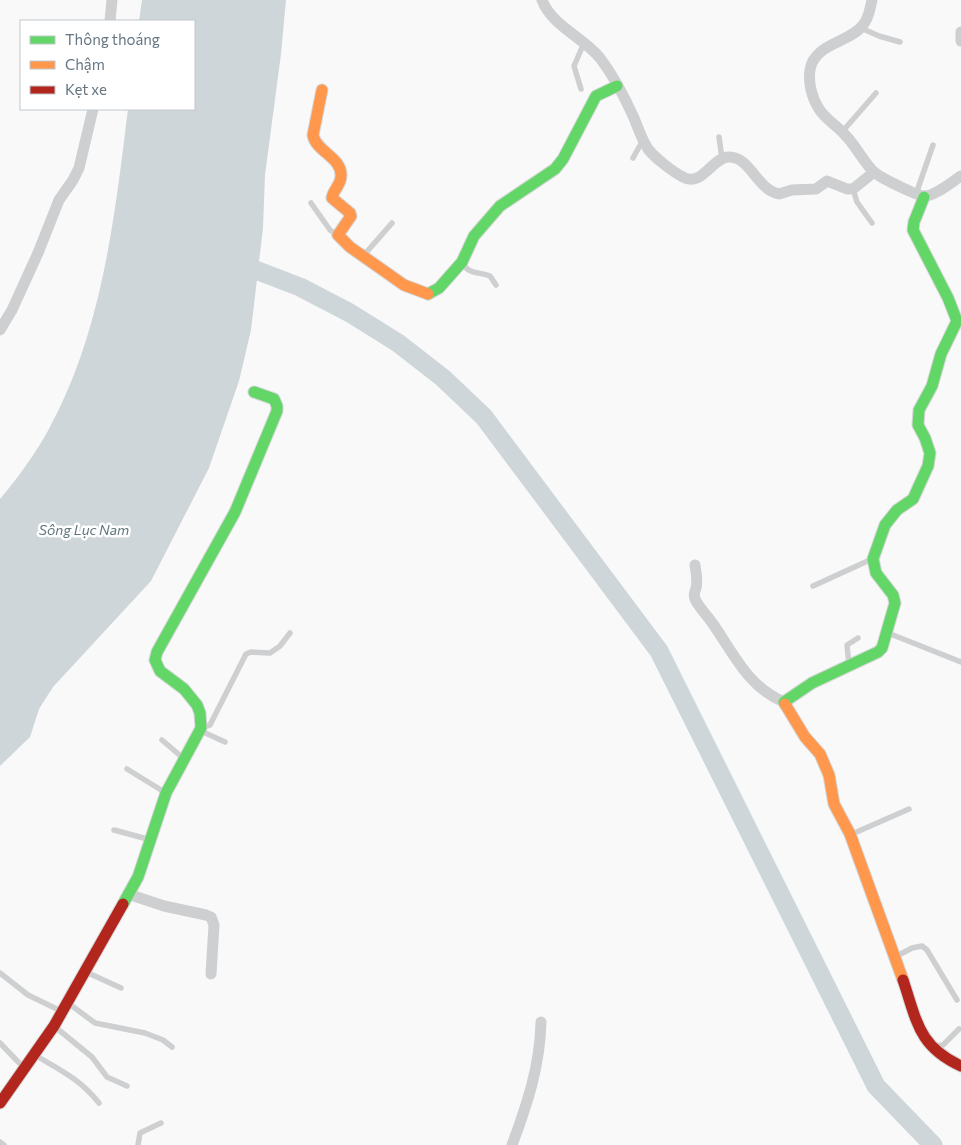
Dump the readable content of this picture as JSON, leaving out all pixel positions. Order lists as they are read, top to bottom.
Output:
{
  "water": ["Sông Lục Nam"],
  "legend": ["Thông thoáng", "Chậm", "Kẹt xe"]
}
